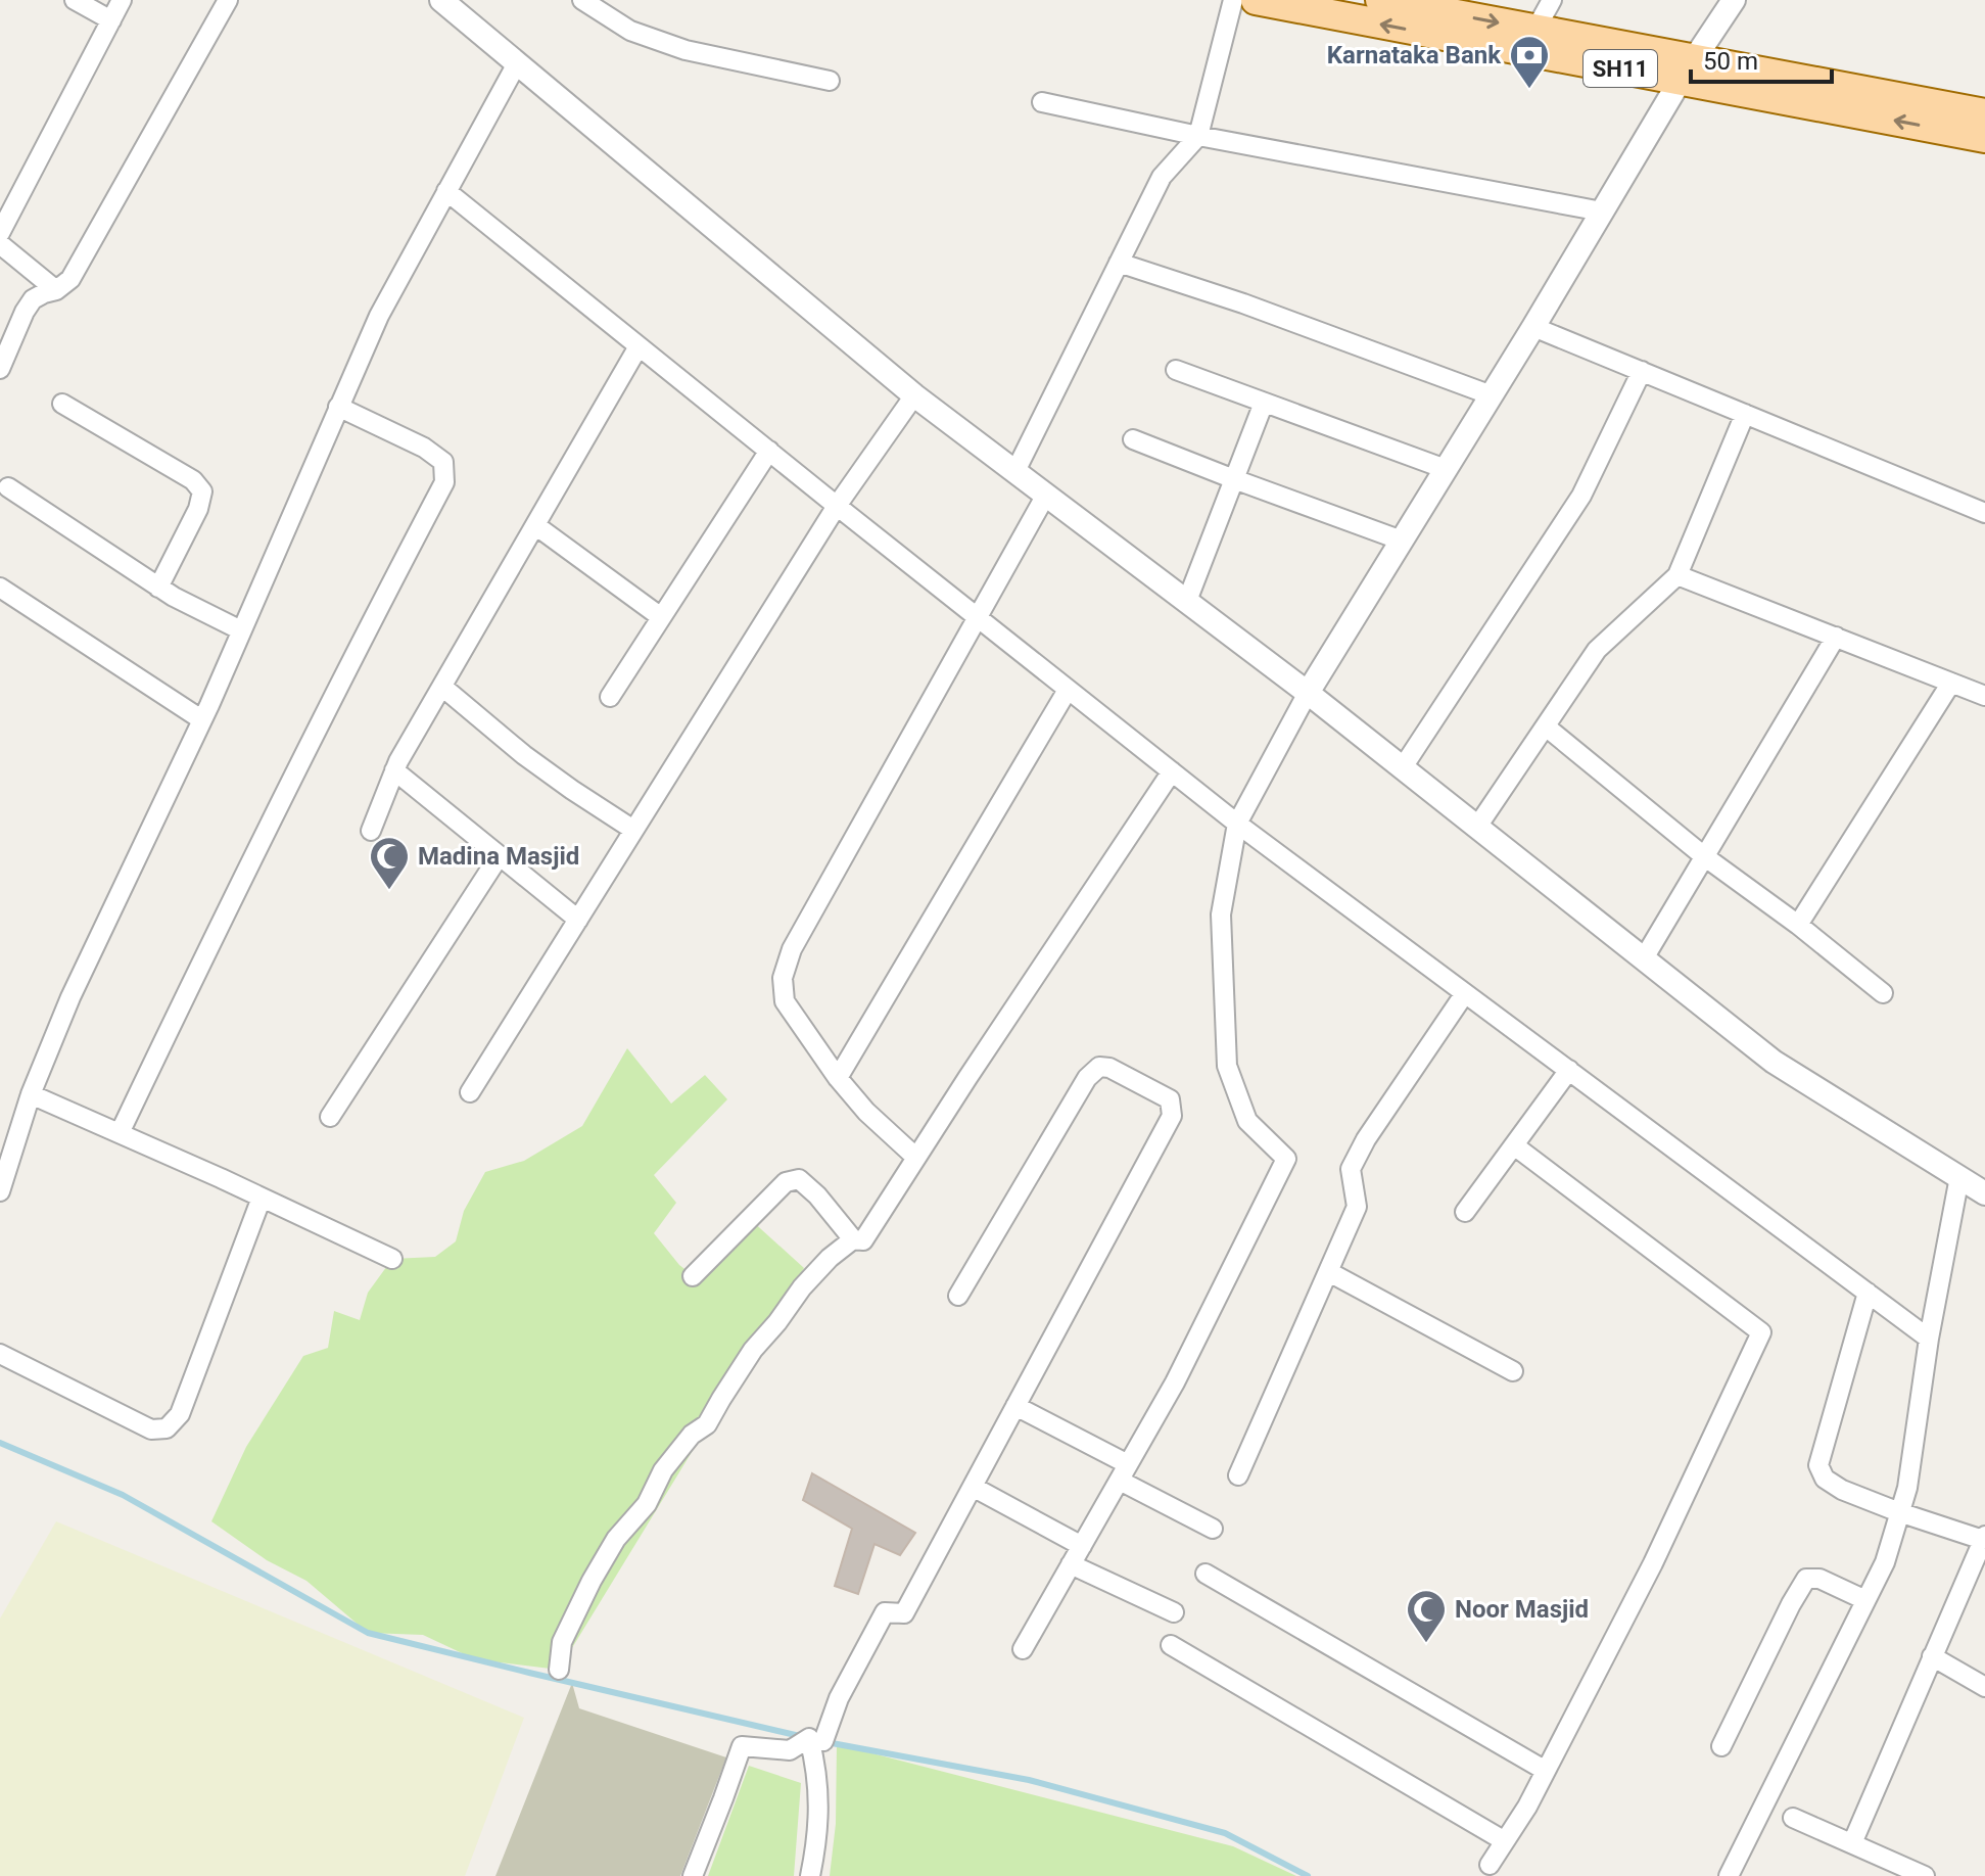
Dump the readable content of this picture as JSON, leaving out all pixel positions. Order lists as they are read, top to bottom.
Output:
{
  "streets": {
    "main road": ["SH11"]
  },
  "places": {
    "bank": ["Karnataka Bank"],
    "mosque": ["Madina Masjid", "Noor Masjid"]
  },
  "scale_bar": "50 m"
}
